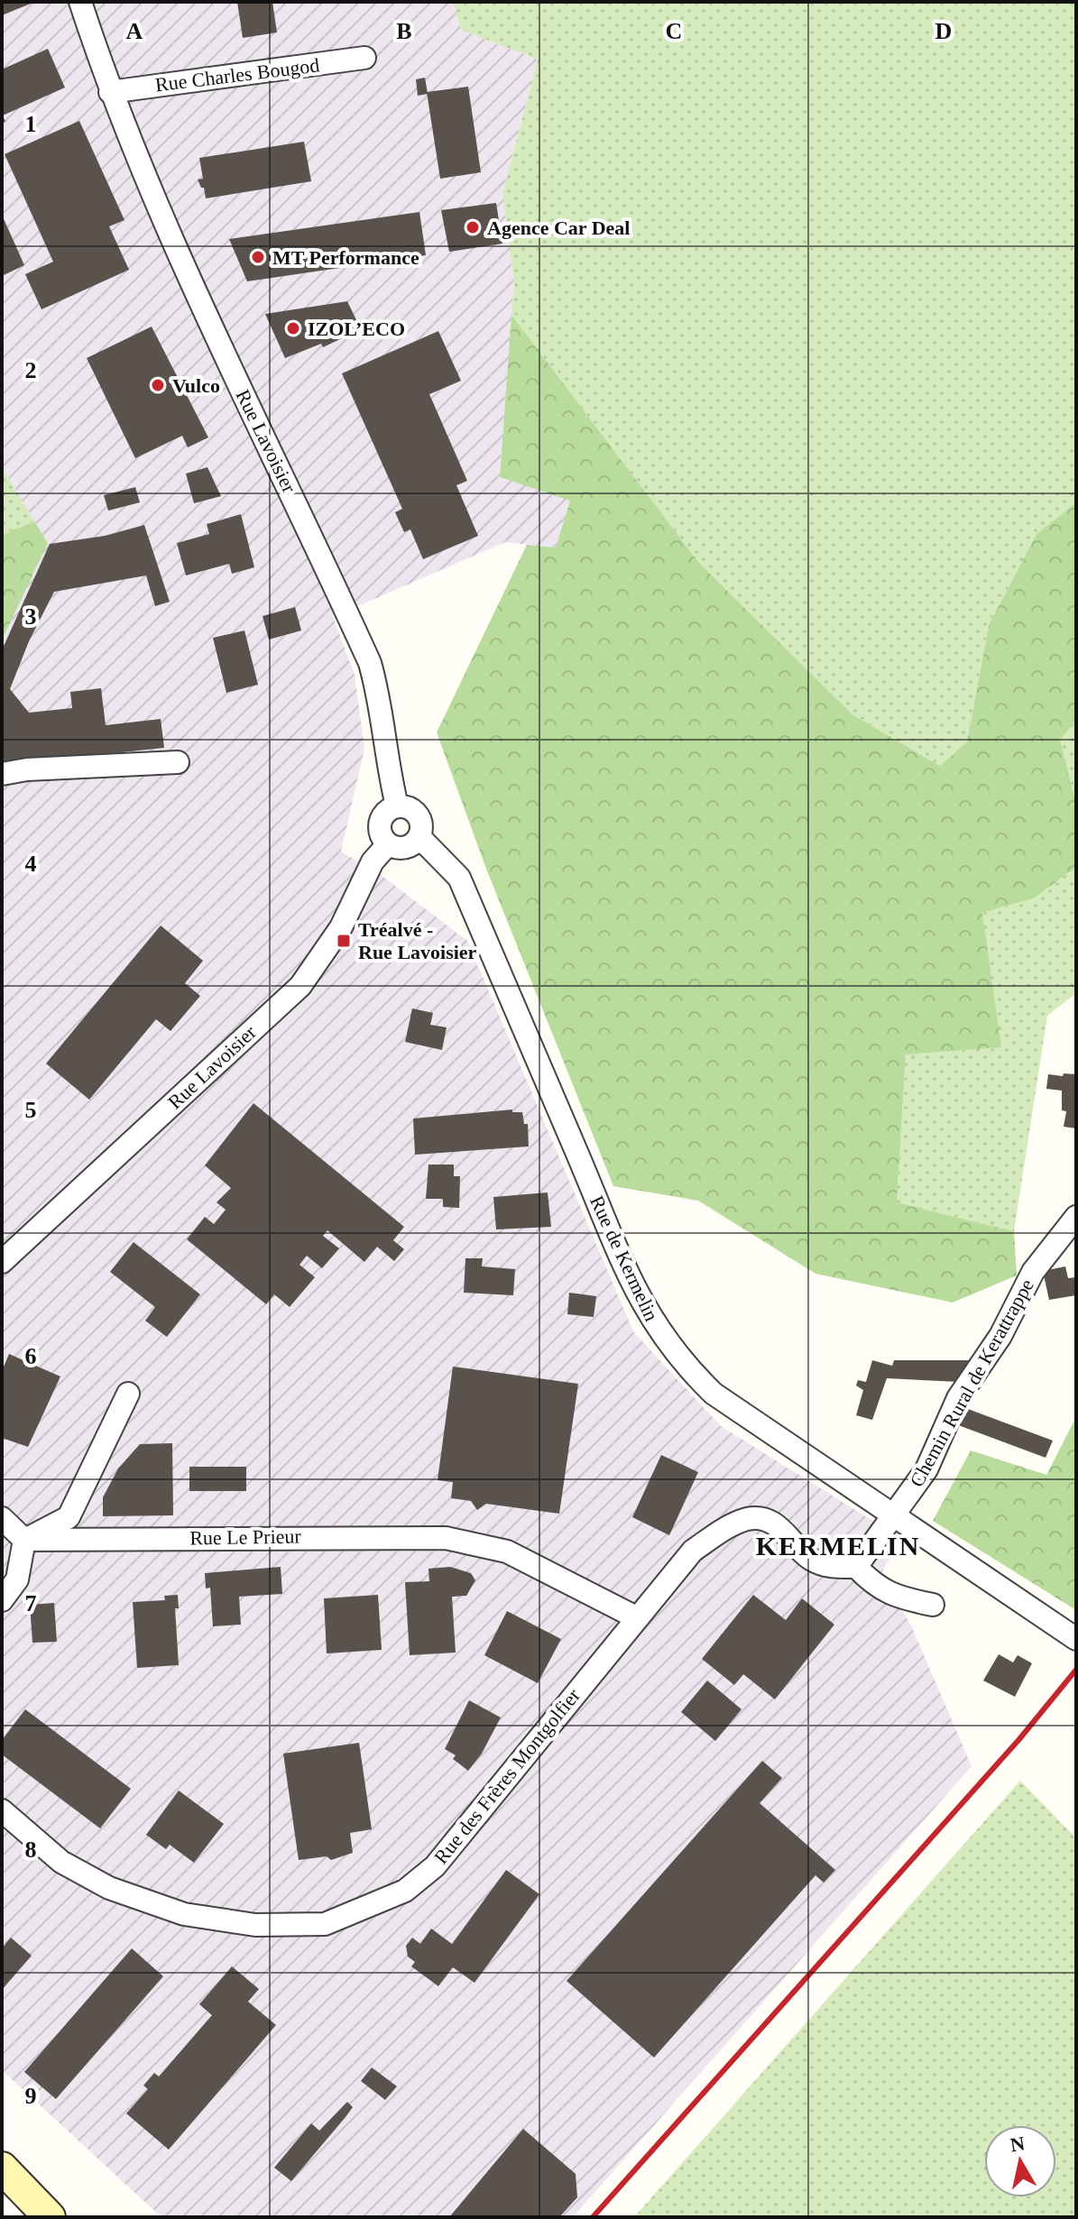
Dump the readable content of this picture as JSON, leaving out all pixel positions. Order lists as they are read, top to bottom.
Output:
{
  "streets": {
    "street": [
      "Rue Charles Bougod",
      "Rue Lavoisier",
      "Rue de Kermelin",
      "Chemin Rural de Kerattrappe",
      "Rue Le Prieur",
      "Rue des Frères Montgolfier"
    ]
  },
  "crossings": [
    ["Rue Charles Bougod", "Rue Lavoisier"],
    ["Rue Lavoisier", "Rue de Kermelin"],
    ["Rue de Kermelin", "Chemin Rural de Kerattrappe"],
    ["Chemin Rural de Kerattrappe", "Rue des Frères Montgolfier"],
    ["Rue Le Prieur", "Rue des Frères Montgolfier"]
  ],
  "districts": ["KERMELIN"],
  "places": {
    "other": [
      "Agence Car Deal",
      "MT Performance",
      "IZOL’ECO",
      "Vulco"
    ],
    "transit": ["Tréalvé - Rue Lavoisier"]
  },
  "north": "top",
  "grid": {
    "columns": [
      "A",
      "B",
      "C",
      "D"
    ],
    "rows": [
      "1",
      "2",
      "3",
      "4",
      "5",
      "6",
      "7",
      "8",
      "9"
    ]
  }
}
